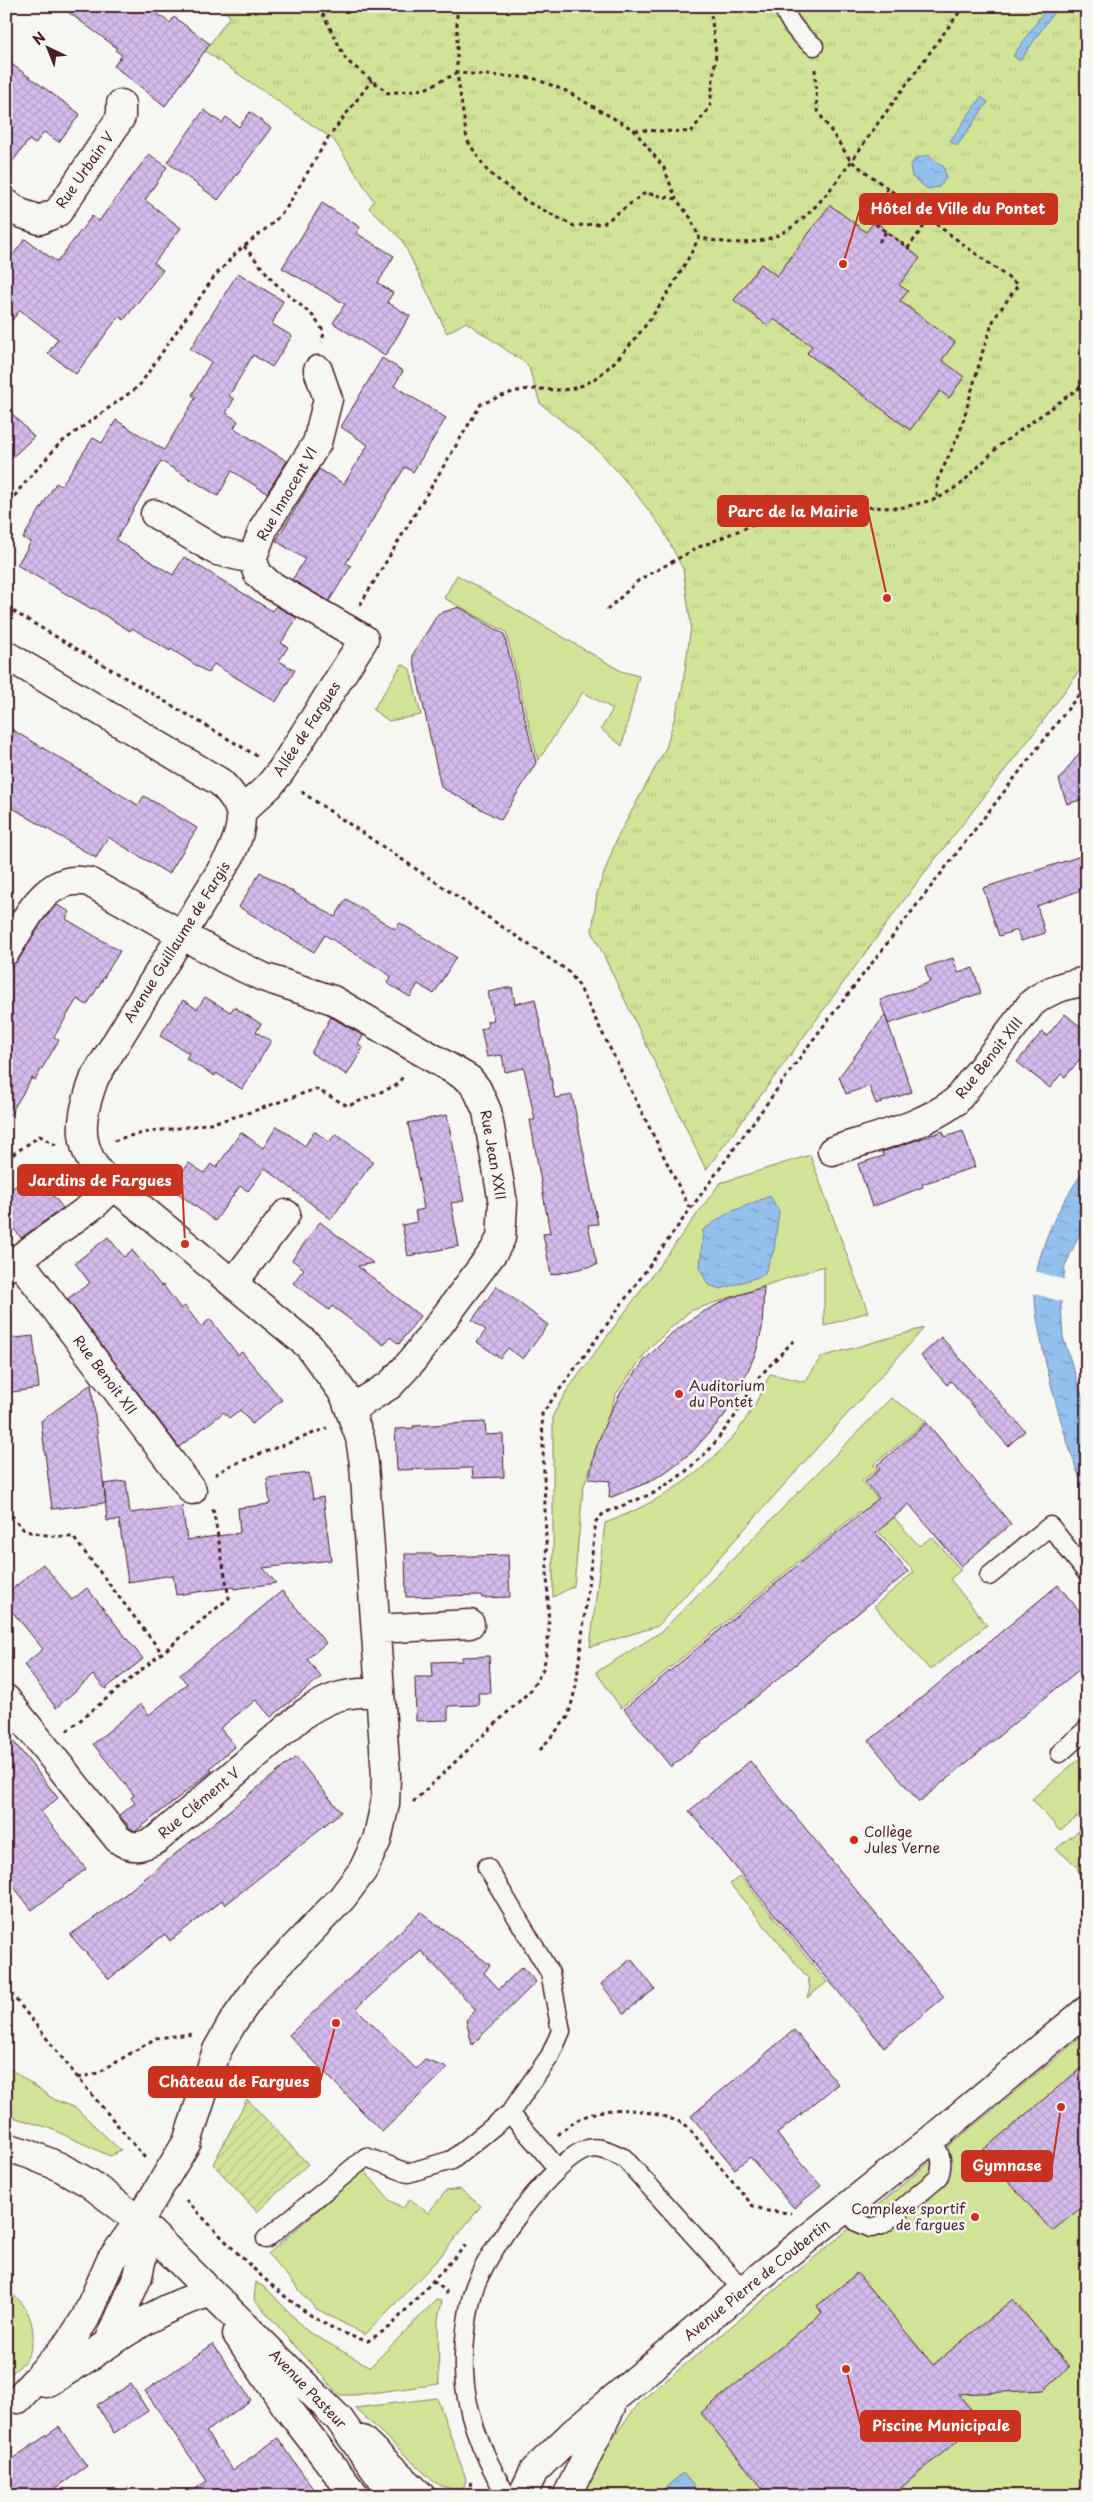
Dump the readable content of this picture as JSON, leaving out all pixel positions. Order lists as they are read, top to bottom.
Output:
{
  "streets": {
    "street": [
      "Rue Urbain V",
      "Rue Innocent VI",
      "Allée de Fargues",
      "Avenue Guillaume de Fargis",
      "Rue Benoit XIII",
      "Rue Jean XXII",
      "Rue Benoit XII",
      "Rue Clément V",
      "Avenue Pierre de Coubertin",
      "Avenue Pasteur"
    ]
  },
  "crossings": [
    ["Rue Innocent VI", "Allée de Fargues"],
    ["Allée de Fargues", "Avenue Guillaume de Fargis"],
    ["Avenue Guillaume de Fargis", "Rue Jean XXII"],
    ["Avenue Guillaume de Fargis", "Rue Benoit XII"],
    ["Avenue Guillaume de Fargis", "Rue Clément V"],
    ["Avenue Guillaume de Fargis", "Avenue Pasteur"]
  ],
  "places": [
    "Hôtel de Ville du Pontet",
    "Parc de la Mairie",
    "Jardins de Fargues",
    "Auditorium du Pontet",
    "Collège Jules Verne",
    "Château de Fargues",
    "Gymnase",
    "Complexe sportif de fargues",
    "Piscine Municipale"
  ],
  "north": "top left"
}
